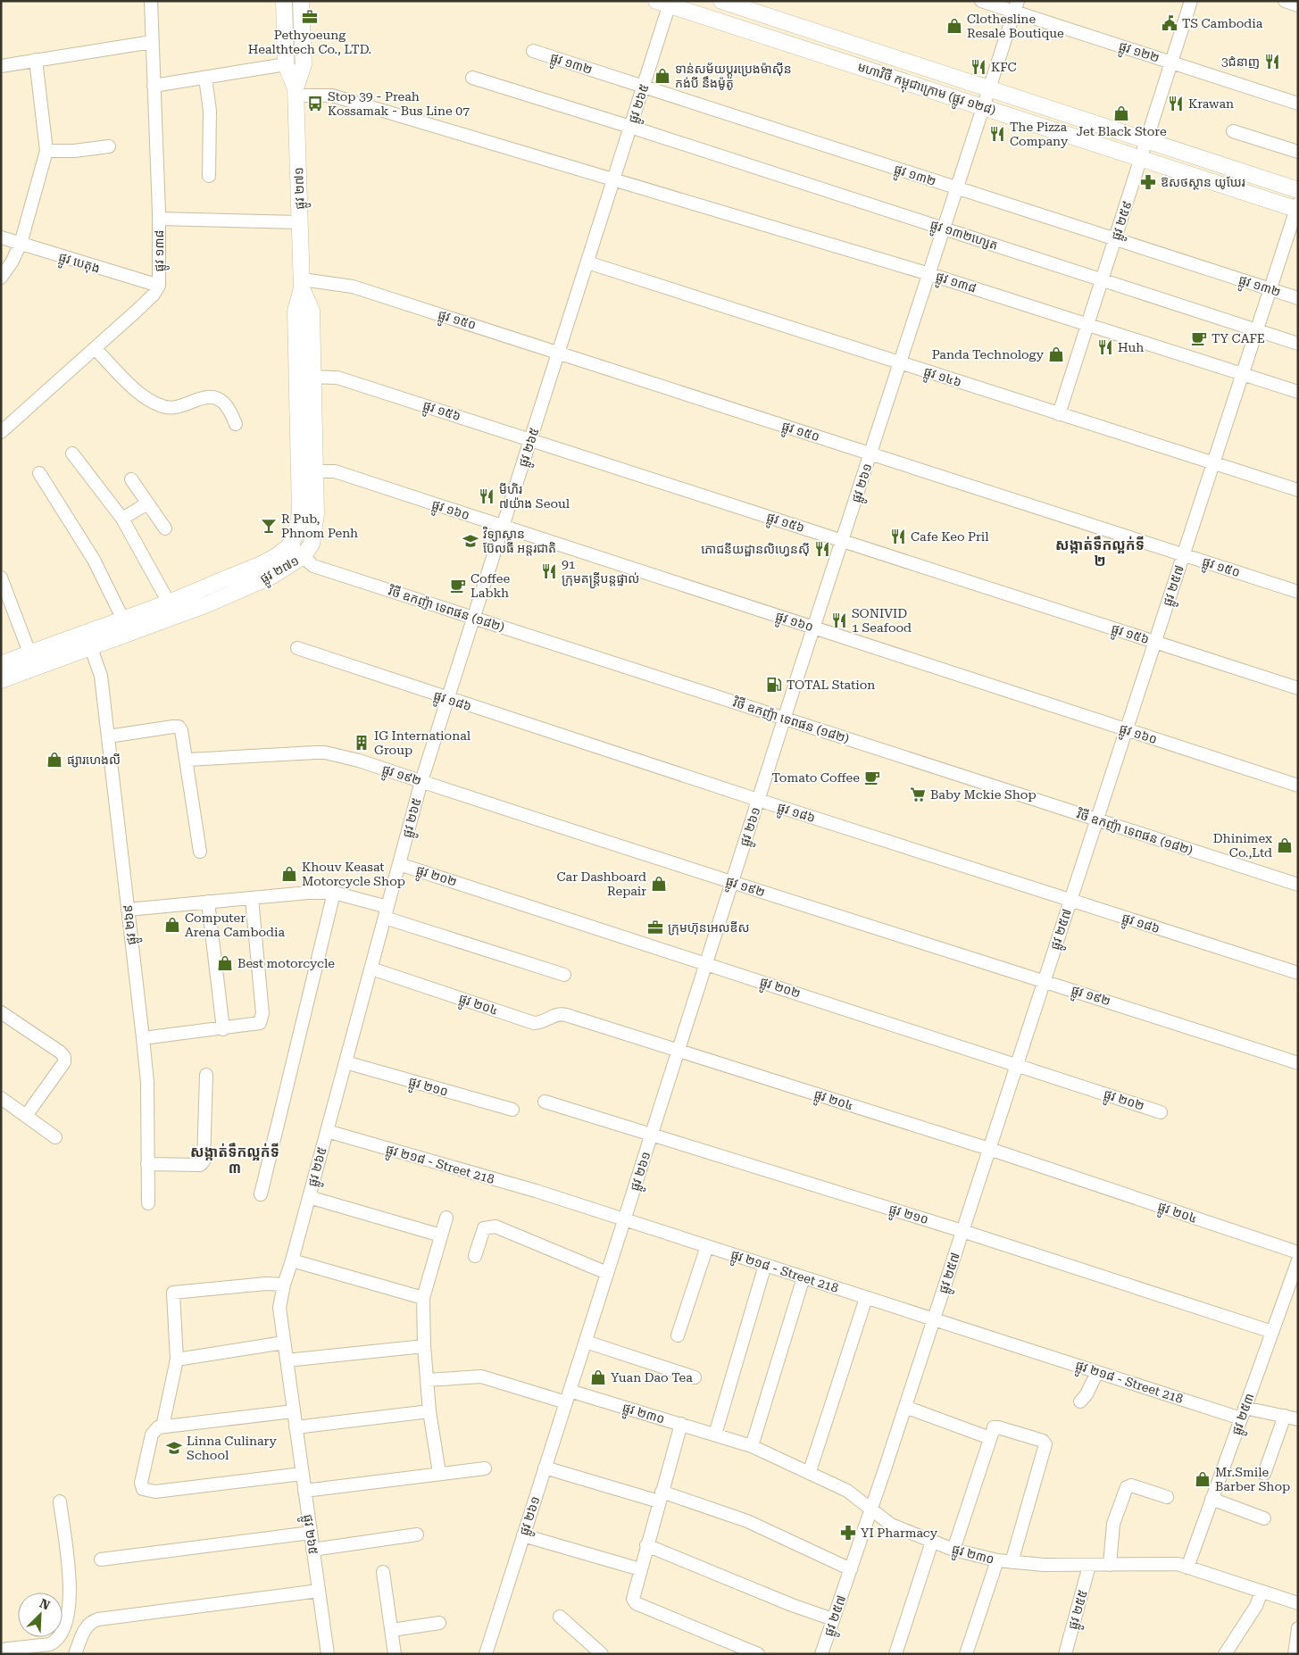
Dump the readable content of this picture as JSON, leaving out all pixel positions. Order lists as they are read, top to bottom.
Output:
{
  "streets": {
    "main road": ["មហាវិថី កម្ពុជាក្រោម (ផ្លូវ ១២៨)", "ផ្លូវ ២៧១"],
    "street": [
      "ផ្លូវ ១២២",
      "ផ្លូវ ១៣២",
      "ផ្លូវ ២៦៥",
      "ផ្លូវ ២៥៩",
      "ផ្លូវ ១៣២ហ្សេត",
      "ផ្លូវ ១៣៨",
      "ផ្លូវ បេតុង",
      "ផ្លូវ ១៥០",
      "ផ្លូវ ១៤៦",
      "ផ្លូវ ១៥៦",
      "ផ្លូវ ២៦១",
      "ផ្លូវ ១៦០",
      "ផ្លូវ ២៥៧",
      "វិថី ឧកញ៉ា ទេពផន (១៨២)",
      "ផ្លូវ ១៨៦",
      "ផ្លូវ ១៩២",
      "ផ្លូវ ២០២",
      "ផ្លូវ ២៦៩",
      "ផ្លូវ ២០៤",
      "ផ្លូវ ២១០",
      "ផ្លូវ ២១៨ - Street 218",
      "ផ្លូវ ២៣០",
      "ផ្លូវ ២៥៣",
      "ផ្លូវ ២៥៥"
    ]
  },
  "crossings": [
    ["ផ្លូវ ១២២", "ផ្លូវ ២៥៩"],
    ["ផ្លូវ ១២២", "ផ្លូវ ២៦១"],
    ["ផ្លូវ ១៣២", "ផ្លូវ ២៦៥"],
    ["ផ្លូវ ១៣២", "ផ្លូវ ២៥៩"],
    ["ផ្លូវ ១៣២", "ផ្លូវ ២៦១"],
    ["ផ្លូវ ១៣២", "ផ្លូវ ២៥៧"],
    ["មហាវិថី កម្ពុជាក្រោម (ផ្លូវ ១២៨)", "ផ្លូវ ២៦៥"],
    ["មហាវិថី កម្ពុជាក្រោម (ផ្លូវ ១២៨)", "ផ្លូវ ២៥៩"],
    ["មហាវិថី កម្ពុជាក្រោម (ផ្លូវ ១២៨)", "ផ្លូវ ២៦១"],
    ["មហាវិថី កម្ពុជាក្រោម (ផ្លូវ ១២៨)", "ផ្លូវ ២៥៧"],
    ["ផ្លូវ ២៦៥", "ផ្លូវ ១៣២ហ្សេត"],
    ["ផ្លូវ ២៦៥", "ផ្លូវ ១៣៨"],
    ["ផ្លូវ ២៦៥", "ផ្លូវ ១៥០"],
    ["ផ្លូវ ២៦៥", "ផ្លូវ ១៤៦"],
    ["ផ្លូវ ២៦៥", "ផ្លូវ ១៥៦"],
    ["ផ្លូវ ២៦៥", "ផ្លូវ ១៦០"],
    ["ផ្លូវ ២៦៥", "វិថី ឧកញ៉ា ទេពផន (១៨២)"],
    ["ផ្លូវ ២៦៥", "ផ្លូវ ១៨៦"],
    ["ផ្លូវ ២៦៥", "ផ្លូវ ១៩២"],
    ["ផ្លូវ ២៦៥", "ផ្លូវ ២០២"],
    ["ផ្លូវ ២៦៥", "ផ្លូវ ២០៤"],
    ["ផ្លូវ ២៦៥", "ផ្លូវ ២១០"],
    ["ផ្លូវ ២៦៥", "ផ្លូវ ២១៨ - Street 218"],
    ["ផ្លូវ ២៧១", "ផ្លូវ ១៣៨"],
    ["ផ្លូវ ២៧១", "ផ្លូវ ១៥០"],
    ["ផ្លូវ ២៧១", "ផ្លូវ ១៥៦"],
    ["ផ្លូវ ២៧១", "ផ្លូវ ១៦០"],
    ["ផ្លូវ ២៧១", "វិថី ឧកញ៉ា ទេពផន (១៨២)"],
    ["ផ្លូវ ២៧១", "ផ្លូវ ២៦៩"],
    ["ផ្លូវ ២៥៩", "ផ្លូវ ១៣២ហ្សេត"],
    ["ផ្លូវ ២៥៩", "ផ្លូវ ១៣៨"],
    ["ផ្លូវ ២៥៩", "ផ្លូវ ១៤៦"],
    ["ផ្លូវ ១៣២ហ្សេត", "ផ្លូវ ២៦១"],
    ["ផ្លូវ ១៣២ហ្សេត", "ផ្លូវ ២៥៧"],
    ["ផ្លូវ ១៣៨", "ផ្លូវ បេតុង"],
    ["ផ្លូវ ១៣៨", "ផ្លូវ ២៦១"],
    ["ផ្លូវ ១៣៨", "ផ្លូវ ២៥៧"],
    ["ផ្លូវ ១៥០", "ផ្លូវ ២៦១"],
    ["ផ្លូវ ១៥០", "ផ្លូវ ២៥៧"],
    ["ផ្លូវ ១៤៦", "ផ្លូវ ២៦១"],
    ["ផ្លូវ ១៤៦", "ផ្លូវ ២៥៧"],
    ["ផ្លូវ ១៥៦", "ផ្លូវ ២៦១"],
    ["ផ្លូវ ១៥៦", "ផ្លូវ ២៥៧"],
    ["ផ្លូវ ២៦១", "ផ្លូវ ១៦០"],
    ["ផ្លូវ ២៦១", "វិថី ឧកញ៉ា ទេពផន (១៨២)"],
    ["ផ្លូវ ២៦១", "ផ្លូវ ១៨៦"],
    ["ផ្លូវ ២៦១", "ផ្លូវ ១៩២"],
    ["ផ្លូវ ២៦១", "ផ្លូវ ២០២"],
    ["ផ្លូវ ២៦១", "ផ្លូវ ២០៤"],
    ["ផ្លូវ ២៦១", "ផ្លូវ ២១០"],
    ["ផ្លូវ ២៦១", "ផ្លូវ ២១៨ - Street 218"],
    ["ផ្លូវ ២៦១", "ផ្លូវ ២៣០"],
    ["ផ្លូវ ១៦០", "ផ្លូវ ២៥៧"],
    ["ផ្លូវ ២៥៧", "វិថី ឧកញ៉ា ទេពផន (១៨២)"],
    ["ផ្លូវ ២៥៧", "ផ្លូវ ១៨៦"],
    ["ផ្លូវ ២៥៧", "ផ្លូវ ១៩២"],
    ["ផ្លូវ ២៥៧", "ផ្លូវ ២០២"],
    ["ផ្លូវ ២៥៧", "ផ្លូវ ២០៤"],
    ["ផ្លូវ ២៥៧", "ផ្លូវ ២១០"],
    ["ផ្លូវ ២៥៧", "ផ្លូវ ២១៨ - Street 218"],
    ["ផ្លូវ ២៥៧", "ផ្លូវ ២៣០"],
    ["ផ្លូវ ២១០", "ផ្លូវ ២៥៣"],
    ["ផ្លូវ ២១៨ - Street 218", "ផ្លូវ ២៥៣"],
    ["ផ្លូវ ២៣០", "ផ្លូវ ២៥៣"],
    ["ផ្លូវ ២៣០", "ផ្លូវ ២៥៥"]
  ],
  "districts": ["សង្កាត់ទឹកល្អក់ទី ២", "សង្កាត់ទឹកល្អក់ទី ៣"],
  "places": {
    "office": ["Pethyoeung Healthtech Co., LTD.", "ក្រុមហ៊ុនអេលឌីស"],
    "public building": ["TS Cambodia"],
    "shop": [
      "Clothesline Resale Boutique",
      "ទាន់សម័យប្តូរប្រេងម៉ាសុីន កង់បី នឹងម៉ូតូ",
      "Jet Black Store",
      "Panda Technology",
      "ផ្សារហេងលី",
      "Dhinimex Co.,Ltd",
      "Khouv Keasat Motorcycle Shop",
      "Car Dashboard Repair",
      "Computer Arena Cambodia",
      "Best motorcycle",
      "Yuan Dao Tea",
      "Mr.Smile Barber Shop"
    ],
    "restaurant": [
      "3ជំនាញ",
      "KFC",
      "Krawan",
      "The Pizza Company",
      "Huh",
      "មីហិរ ៧យ៉ាង Seoul",
      "Cafe Keo Pril",
      "ភោជនីយដ្ឋានលិហ្វេនសុី",
      "91 ក្រុមតន្រ្តីបន្តផ្ទាល់",
      "SONIVID 1 Seafood"
    ],
    "bus stop": ["Stop 39 - Preah Kossamak - Bus Line 07"],
    "pharmacy": ["ឱសថស្ថាន យូឃែរ", "YI Pharmacy"],
    "cafe": ["TY CAFE", "Coffee Labkh", "Tomato Coffee"],
    "bar": ["R Pub, Phnom Penh"],
    "school or university": ["វិទ្យាស្ថាន ប៊ែលធី អន្ដរជាតិ", "Linna Culinary School"],
    "fuel station": ["TOTAL Station"],
    "building": ["IG International Group"],
    "supermarket": ["Baby Mckie Shop"]
  },
  "north": "top right"
}
